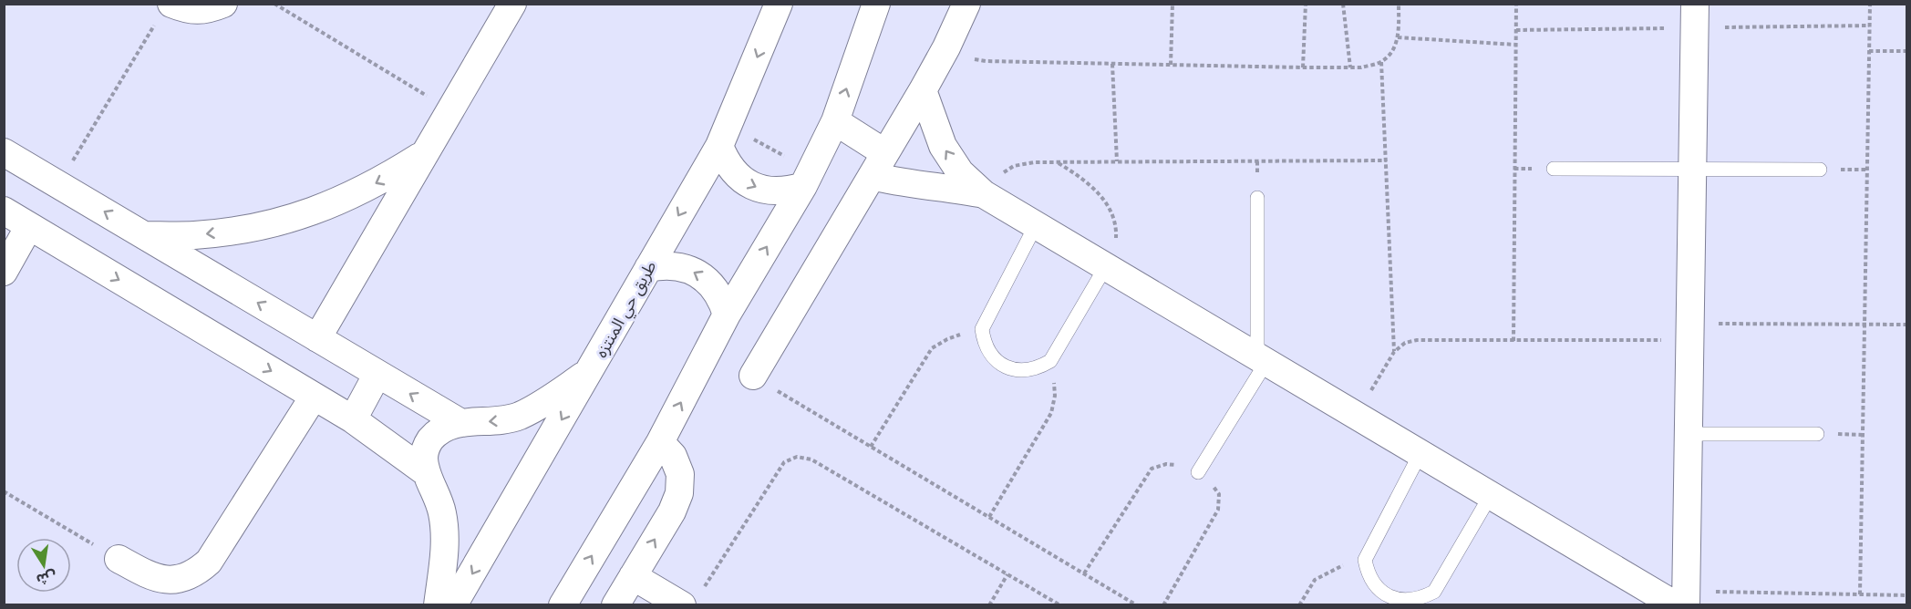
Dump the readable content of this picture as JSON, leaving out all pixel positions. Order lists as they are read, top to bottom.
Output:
{
  "streets": {
    "street": ["طريق حي المنتزه"]
  },
  "north": "bottom"
}
